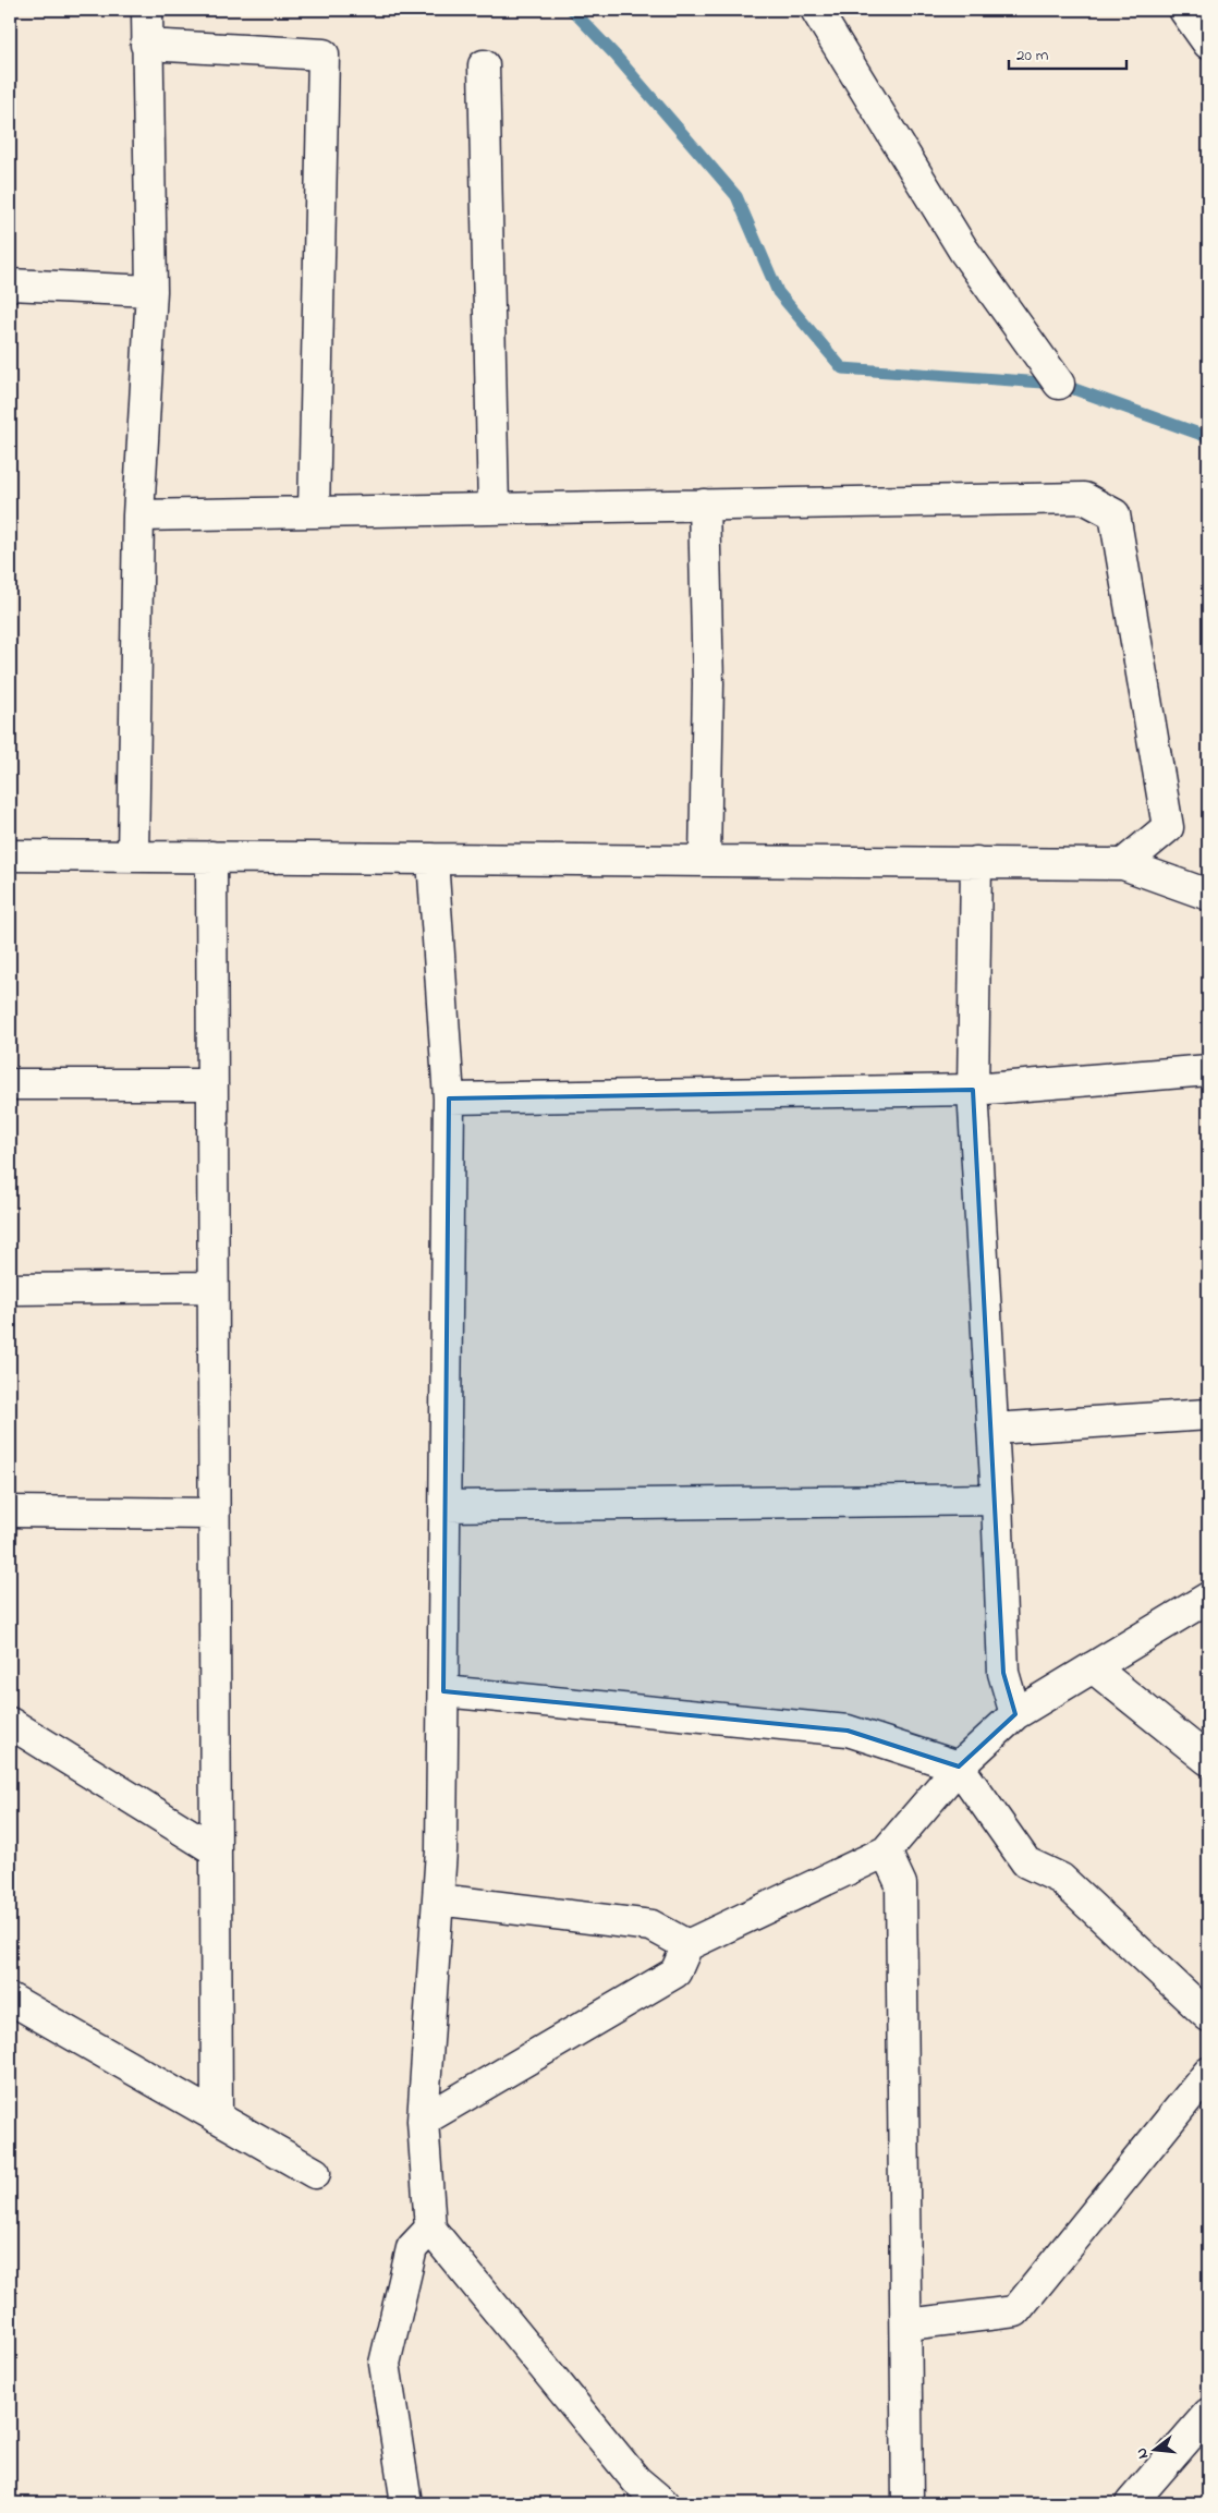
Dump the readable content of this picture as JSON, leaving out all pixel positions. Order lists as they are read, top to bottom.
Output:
{
  "scale_bar": "20 m",
  "north": "left"
}
